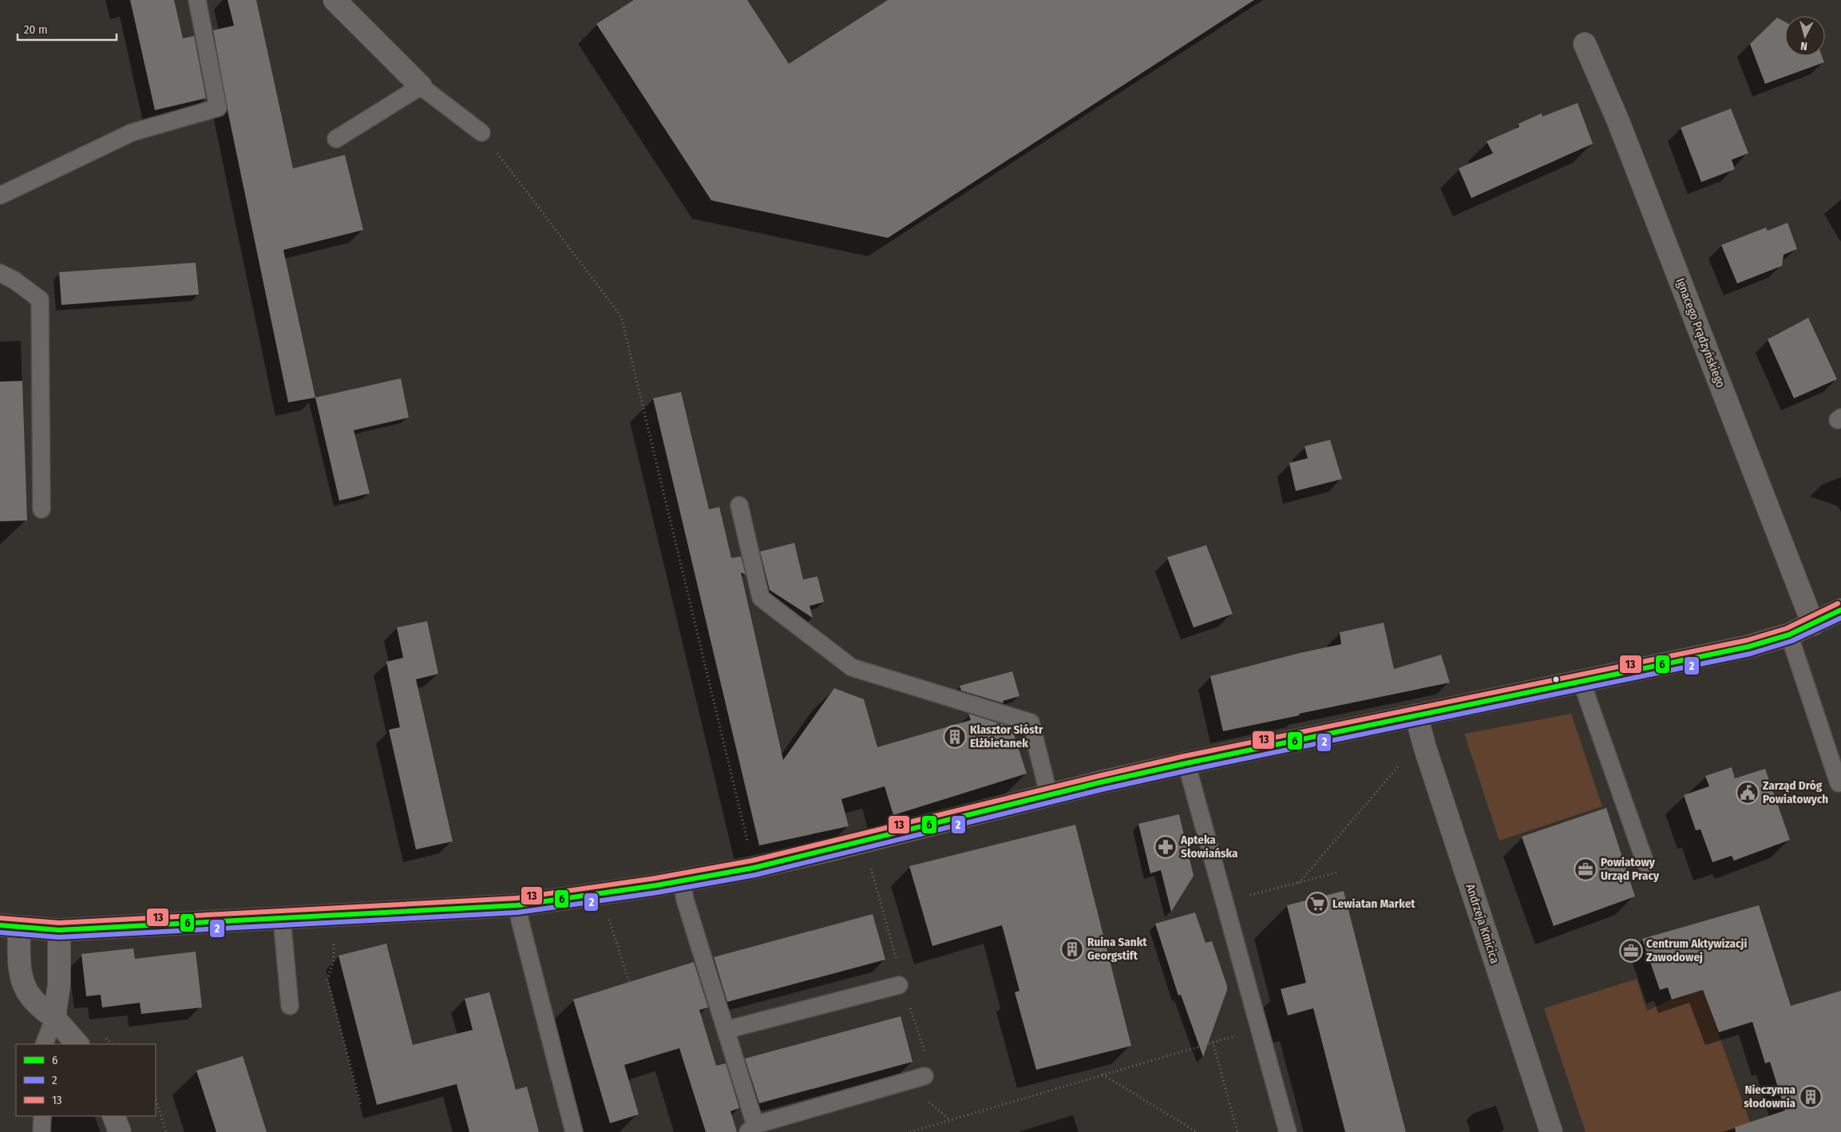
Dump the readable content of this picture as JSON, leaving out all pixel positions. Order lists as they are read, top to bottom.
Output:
{
  "streets": {
    "street": ["Ignacego Prądzyńskiego", "Andrzeja Kmicica"]
  },
  "places": {
    "building": ["Klasztor Sióstr Elżbietanek", "Ruina Sankt Georgstift", "Nieczynna słodownia"],
    "public building": ["Zarząd Dróg Powiatowych"],
    "pharmacy": ["Apteka Słowiańska"],
    "office": ["Powiatowy Urząd Pracy", "Centrum Aktywizacji Zawodowej"],
    "supermarket": ["Lewiatan Market"]
  },
  "lines": ["transit line 13", "transit line 6", "transit line 2"],
  "legend": ["6", "2", "13"],
  "scale_bar": "20 m",
  "north": "bottom"
}
